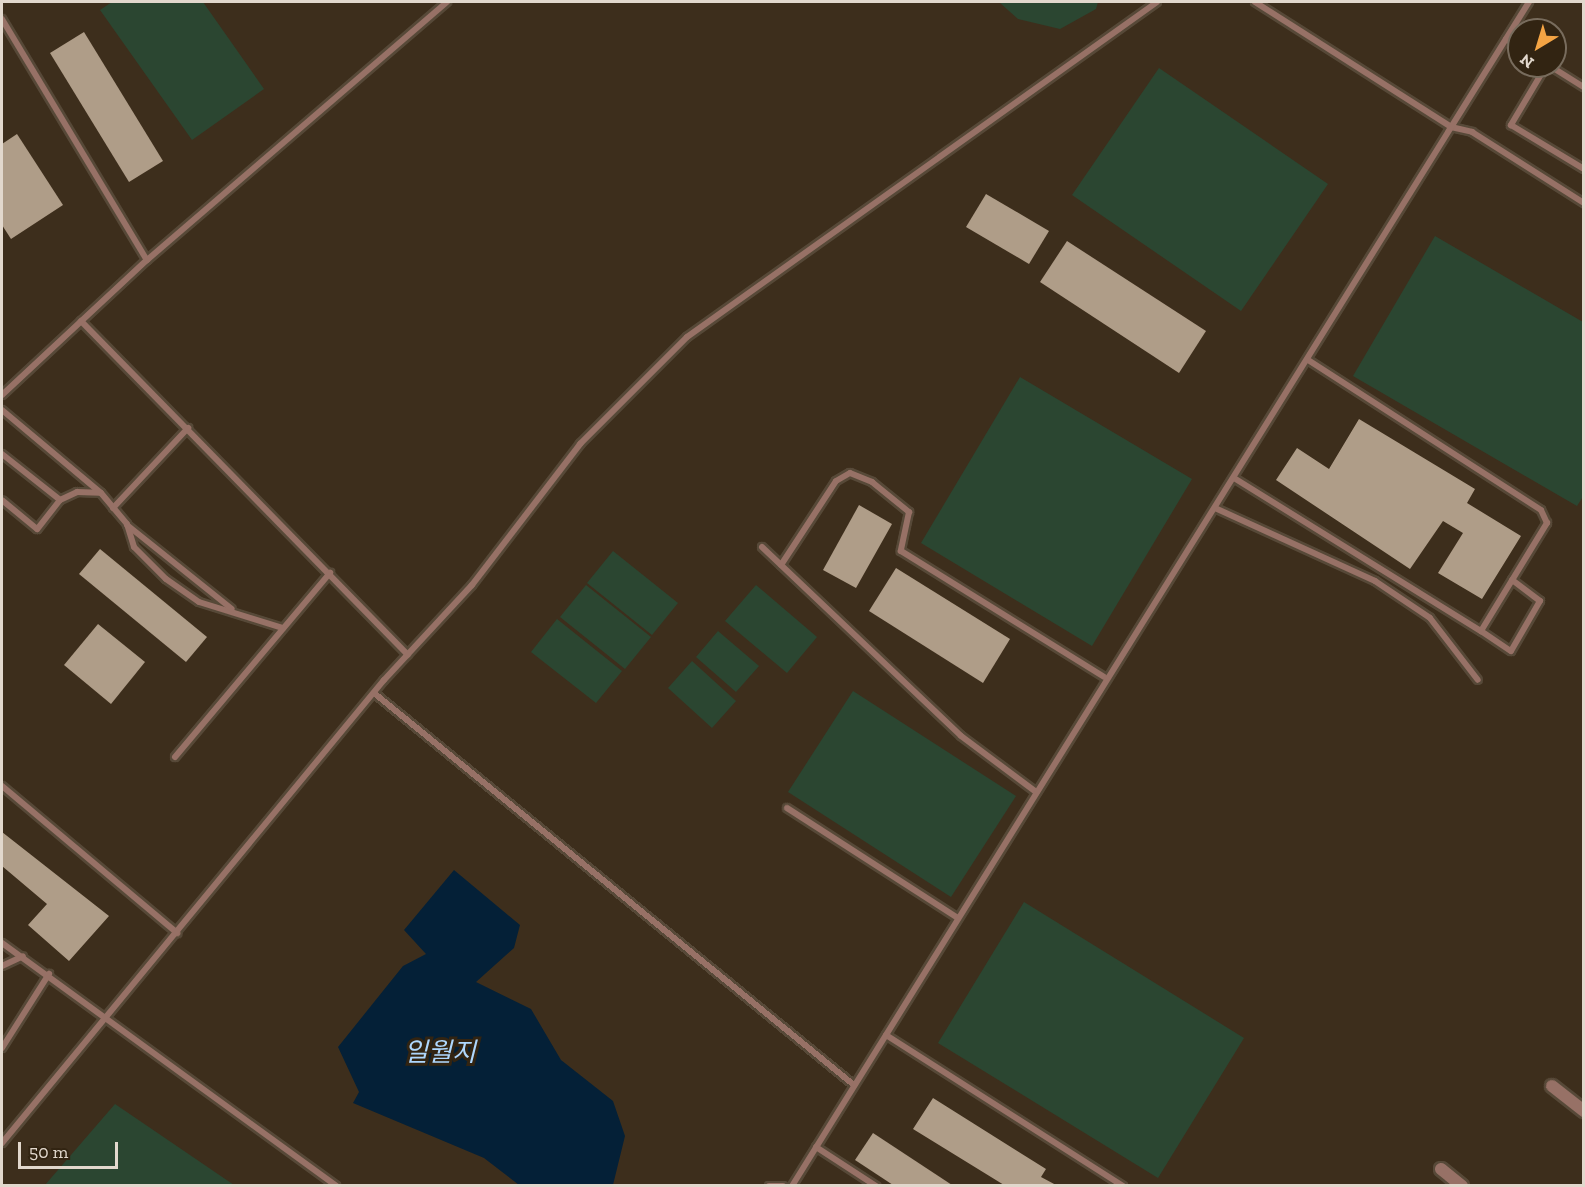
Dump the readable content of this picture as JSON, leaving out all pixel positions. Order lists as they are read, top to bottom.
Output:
{
  "water": ["일월지"],
  "scale_bar": "50 m",
  "north": "bottom left"
}
